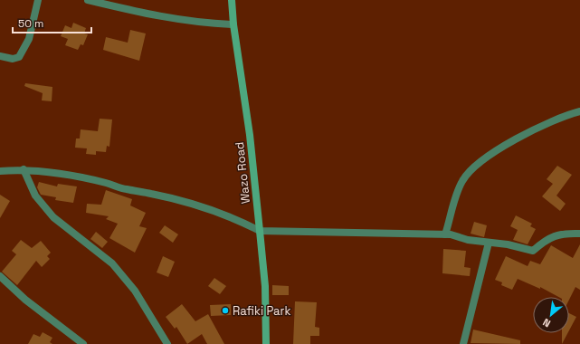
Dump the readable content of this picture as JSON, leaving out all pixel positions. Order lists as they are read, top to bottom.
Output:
{
  "streets": {
    "main road": ["Wazo Road"]
  },
  "places": ["Rafiki Park"],
  "scale_bar": "50 m",
  "north": "bottom left"
}
